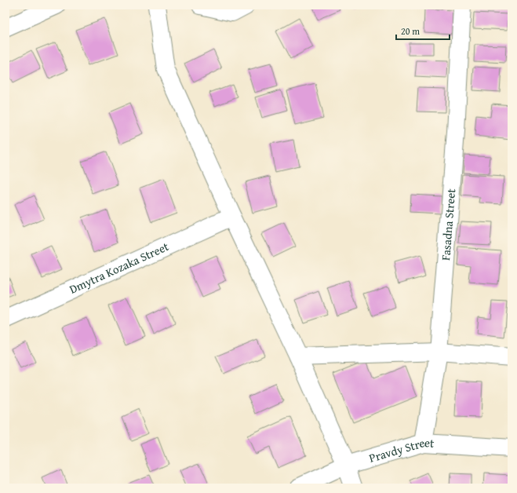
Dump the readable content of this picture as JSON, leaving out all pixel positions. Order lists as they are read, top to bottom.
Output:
{
  "streets": {
    "street": ["Fasadna Street", "Dmytra Kozaka Street", "Pravdy Street"]
  },
  "crossings": [
    ["Fasadna Street", "Pravdy Street"]
  ],
  "scale_bar": "20 m"
}
